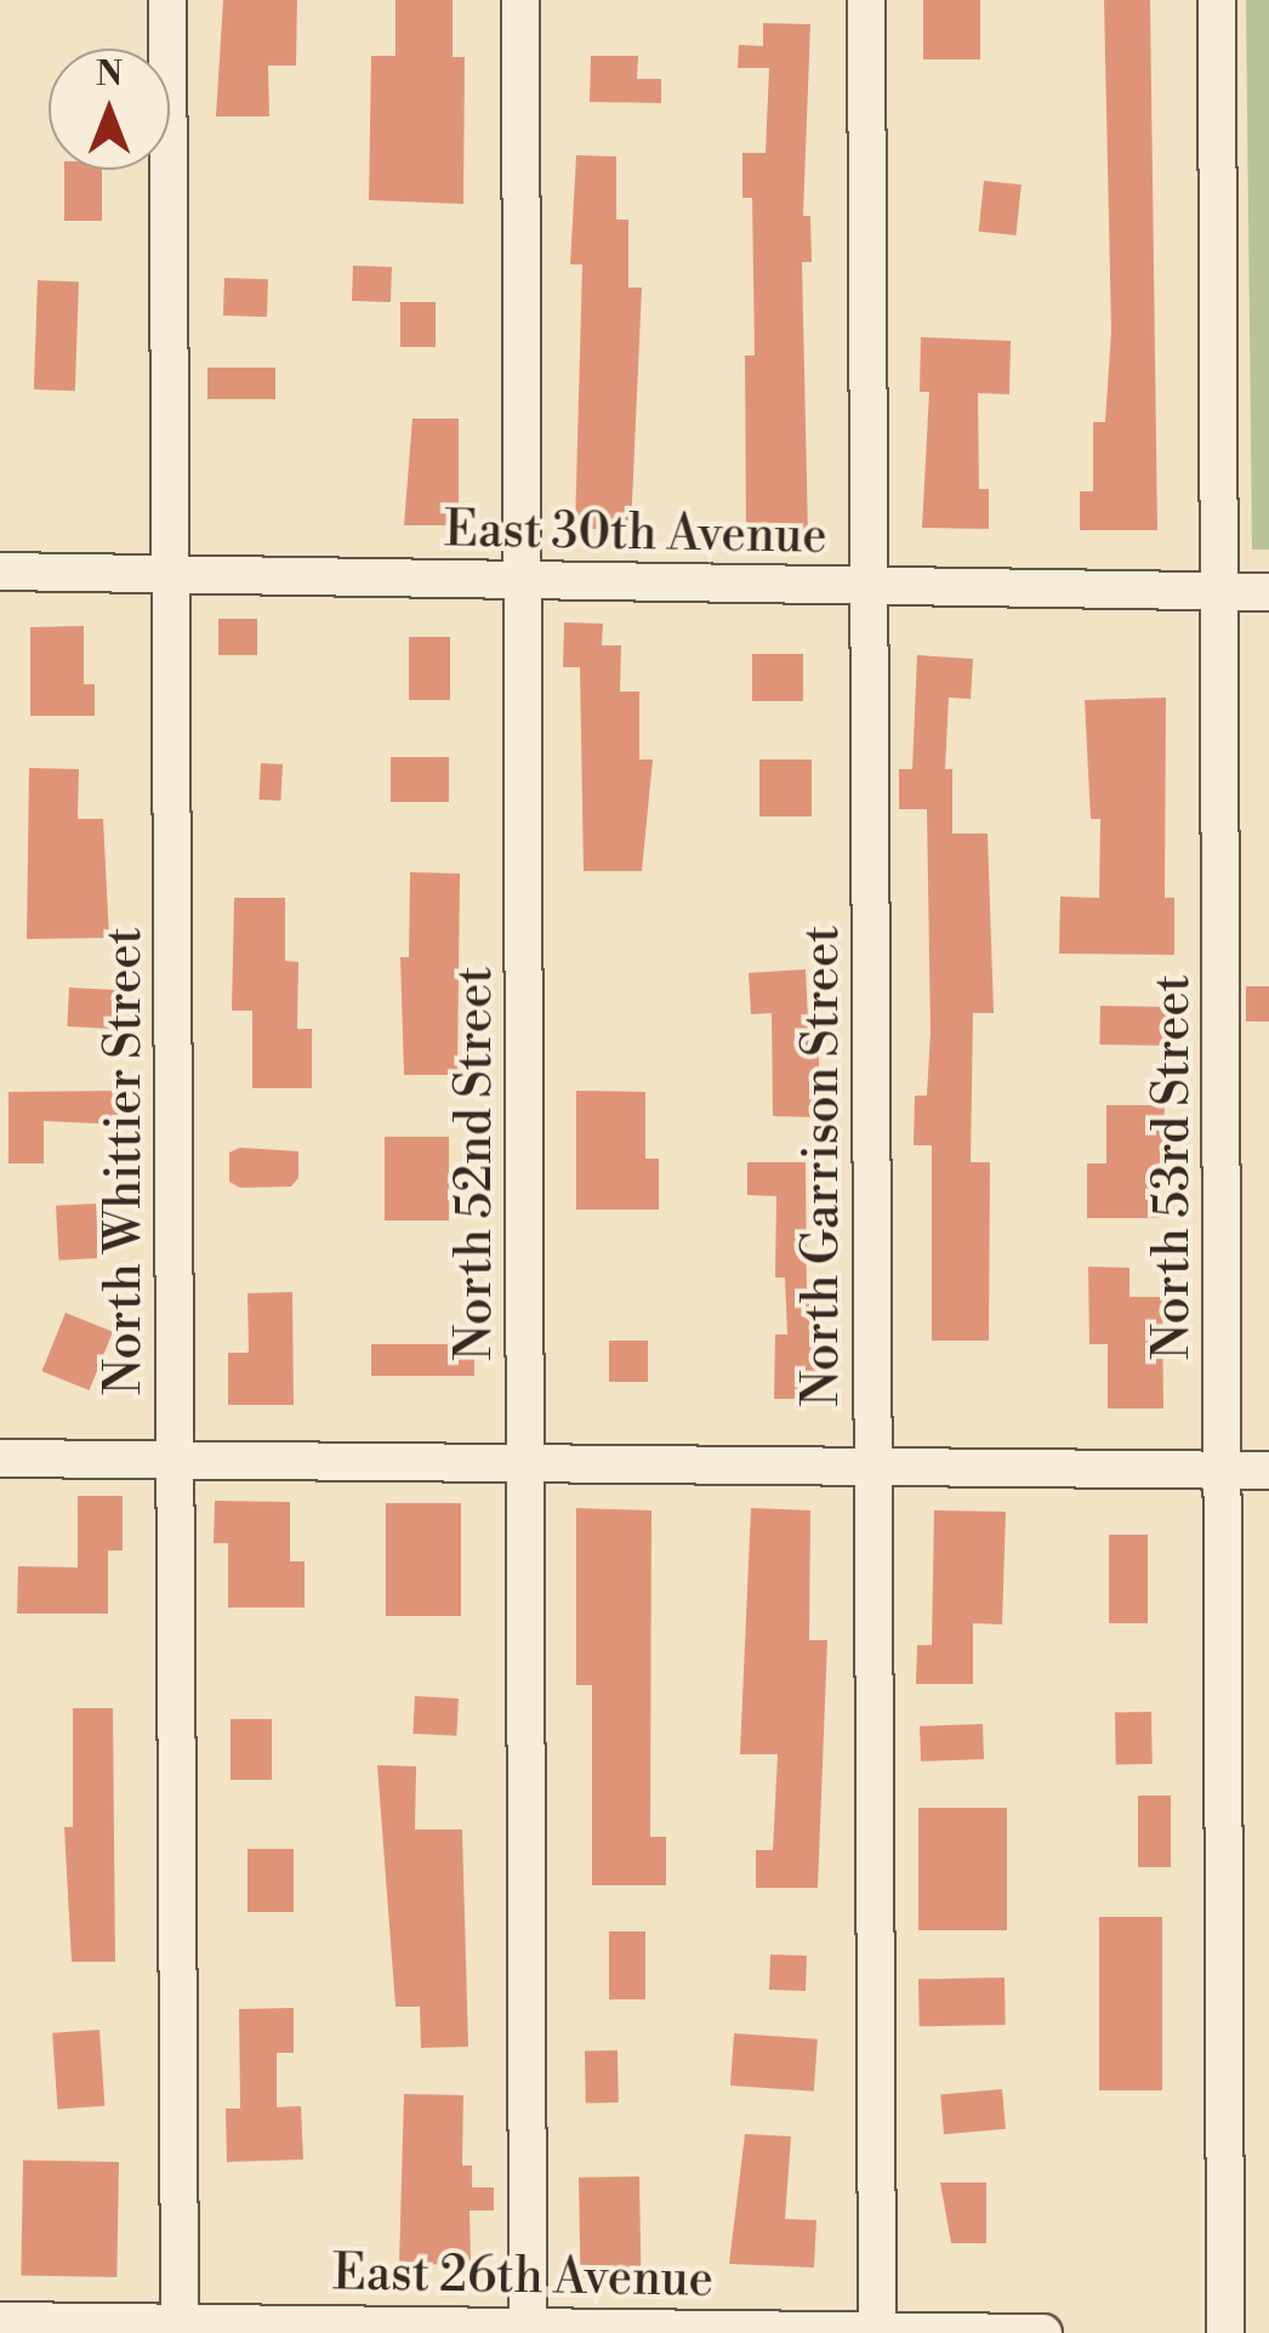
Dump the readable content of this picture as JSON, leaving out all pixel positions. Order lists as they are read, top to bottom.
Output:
{
  "streets": {
    "street": [
      "East 30th Avenue",
      "North Whittier Street",
      "North 52nd Street",
      "North Garrison Street",
      "North 53rd Street",
      "East 26th Avenue"
    ]
  },
  "crossings": [
    ["East 30th Avenue", "North Whittier Street"],
    ["East 30th Avenue", "North 52nd Street"],
    ["East 30th Avenue", "North Garrison Street"],
    ["East 30th Avenue", "North 53rd Street"],
    ["North Whittier Street", "East 26th Avenue"],
    ["North 52nd Street", "East 26th Avenue"],
    ["North Garrison Street", "East 26th Avenue"]
  ],
  "north": "top"
}
